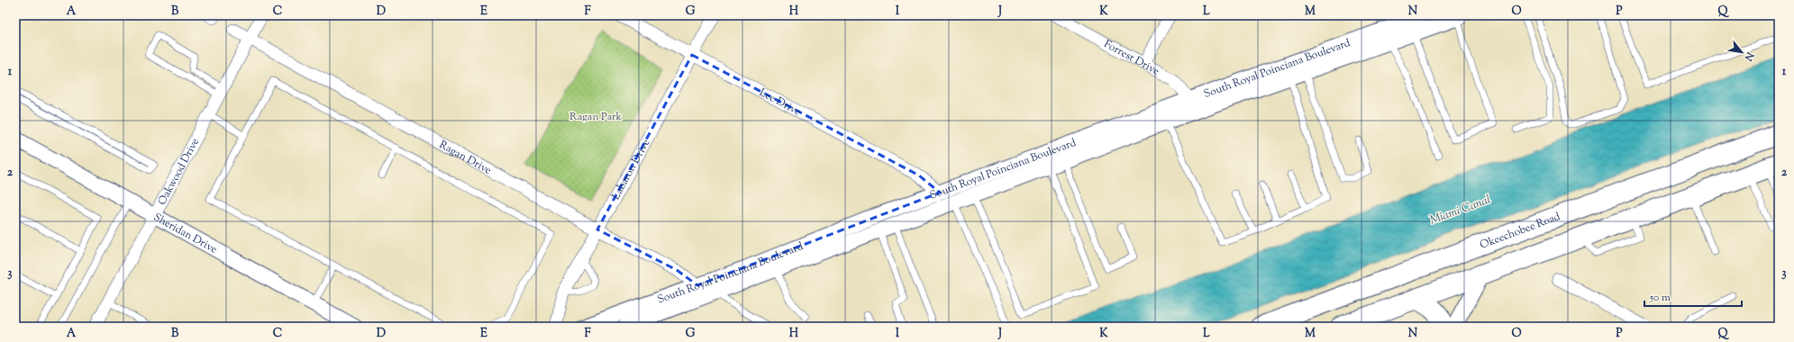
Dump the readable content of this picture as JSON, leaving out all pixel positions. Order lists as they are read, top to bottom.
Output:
{
  "streets": {
    "highway": ["Okeechobee Road"],
    "street": [
      "Forrest Drive",
      "South Royal Poinciana Boulevard",
      "Lee Drive",
      "Ragan Drive",
      "Labaron Drive",
      "Oakwood Drive",
      "Sheridan Drive"
    ]
  },
  "crossings": [
    ["Forrest Drive", "South Royal Poinciana Boulevard"],
    ["South Royal Poinciana Boulevard", "Lee Drive"],
    ["South Royal Poinciana Boulevard", "Ragan Drive"],
    ["Lee Drive", "Labaron Drive"],
    ["Ragan Drive", "Labaron Drive"],
    ["Ragan Drive", "Oakwood Drive"],
    ["Oakwood Drive", "Sheridan Drive"]
  ],
  "water": ["Miami Canal"],
  "parks": ["Ragan Park"],
  "scale_bar": "50 m",
  "north": "bottom right",
  "grid": {
    "columns": [
      "A",
      "B",
      "C",
      "D",
      "E",
      "F",
      "G",
      "H",
      "I",
      "J",
      "K",
      "L",
      "M",
      "N",
      "O",
      "P",
      "Q"
    ],
    "rows": ["1", "2", "3"]
  }
}
